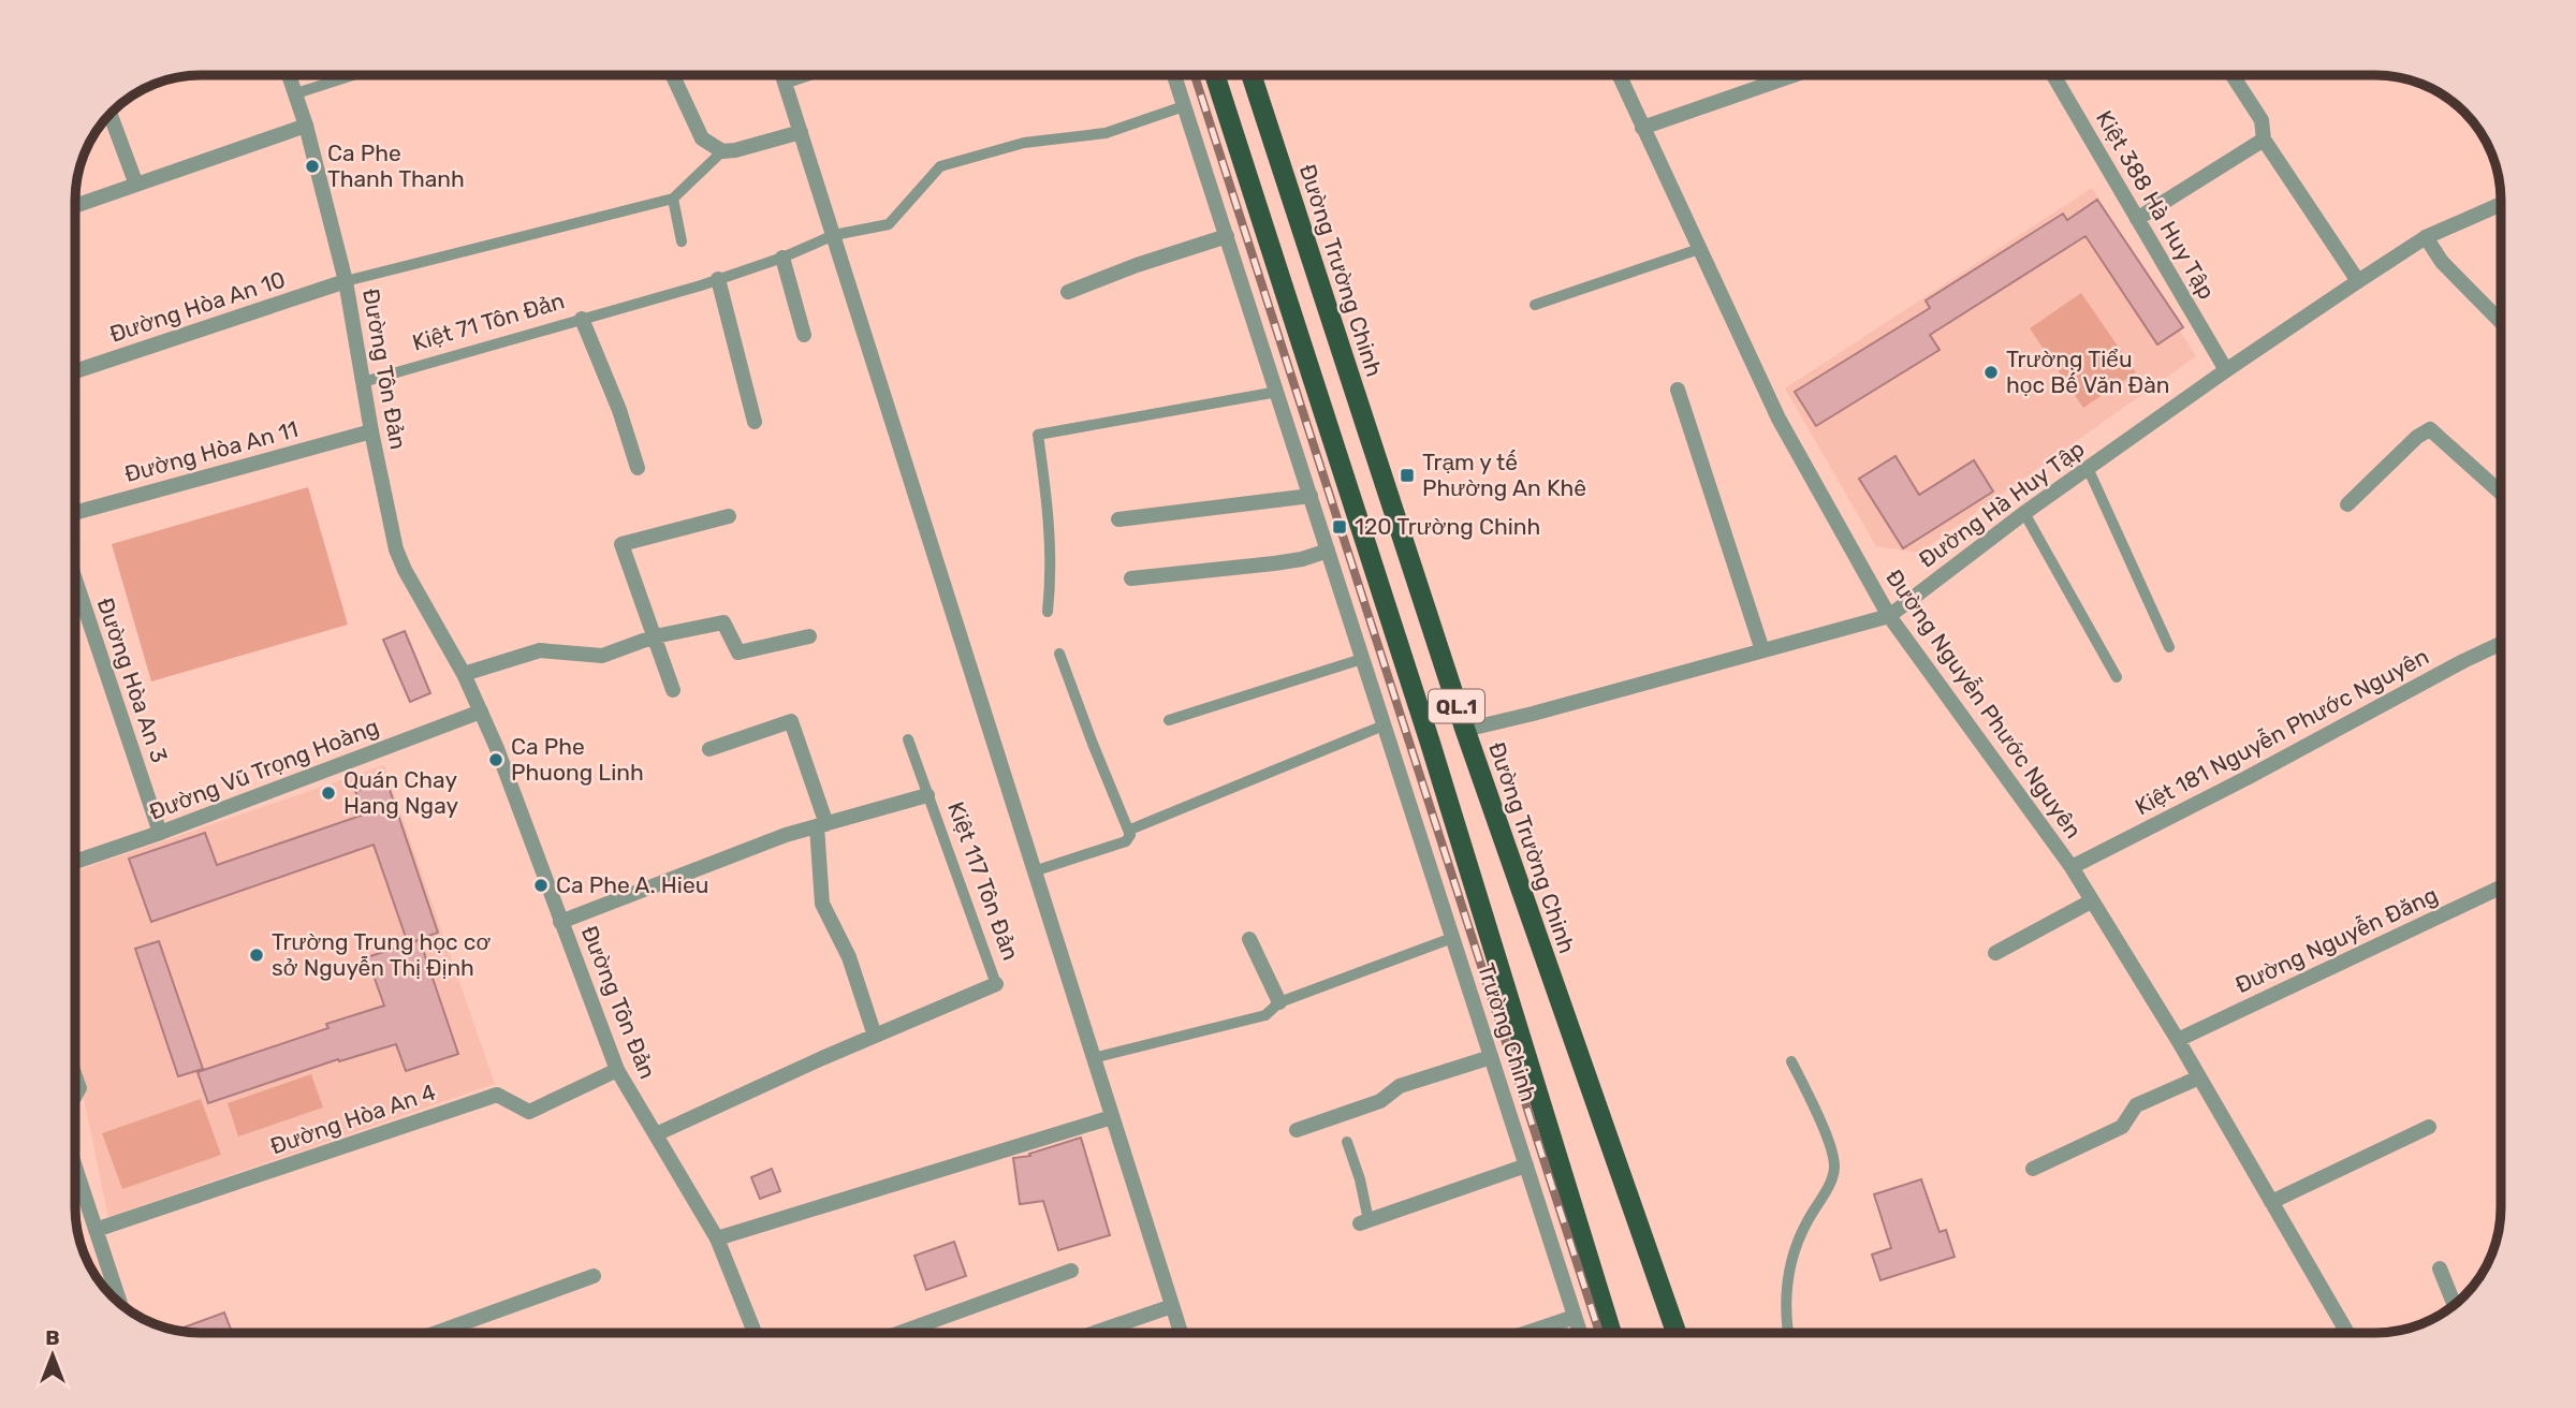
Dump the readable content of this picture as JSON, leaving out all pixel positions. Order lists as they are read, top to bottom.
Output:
{
  "streets": {
    "highway": ["Đường Trường Chinh", "QL.1"],
    "street": [
      "Kiệt 388 Hà Huy Tập",
      "Đường Hòa An 10",
      "Kiệt 71 Tôn Đản",
      "Đường Tôn Đản",
      "Đường Hòa An 11",
      "Đường Hà Huy Tập",
      "Đường Hòa An 3",
      "Đường Nguyễn Phước Nguyên",
      "Kiệt 181 Nguyễn Phước Nguyên",
      "Đường Vũ Trọng Hoàng",
      "Kiệt 117 Tôn Đản",
      "Đường Nguyễn Đăng",
      "Trường Chinh",
      "Đường Hòa An 4"
    ]
  },
  "crossings": [
    ["Kiệt 388 Hà Huy Tập", "Đường Hà Huy Tập"],
    ["Đường Trường Chinh", "Đường Hà Huy Tập"],
    ["Đường Hòa An 10", "Đường Tôn Đản"],
    ["Kiệt 71 Tôn Đản", "Đường Tôn Đản"],
    ["Đường Tôn Đản", "Đường Hòa An 11"],
    ["Đường Tôn Đản", "Đường Vũ Trọng Hoàng"],
    ["Đường Tôn Đản", "Kiệt 117 Tôn Đản"],
    ["Đường Tôn Đản", "Đường Hòa An 4"],
    ["Đường Hà Huy Tập", "Đường Nguyễn Phước Nguyên"],
    ["Đường Hòa An 3", "Đường Vũ Trọng Hoàng"],
    ["Đường Nguyễn Phước Nguyên", "Kiệt 181 Nguyễn Phước Nguyên"],
    ["Đường Nguyễn Phước Nguyên", "Đường Nguyễn Đăng"]
  ],
  "places": {
    "other": [
      "Ca Phe Thanh Thanh",
      "Trường Tiểu học Bế Văn Đàn",
      "Ca Phe Phuong Linh",
      "Quán Chay Hang Ngay",
      "Ca Phe A. Hieu",
      "Trường Trung học cơ sở Nguyễn Thị Định"
    ],
    "transit": ["Trạm y tế Phường An Khê", "120 Trường Chinh"]
  },
  "north": "top"
}
